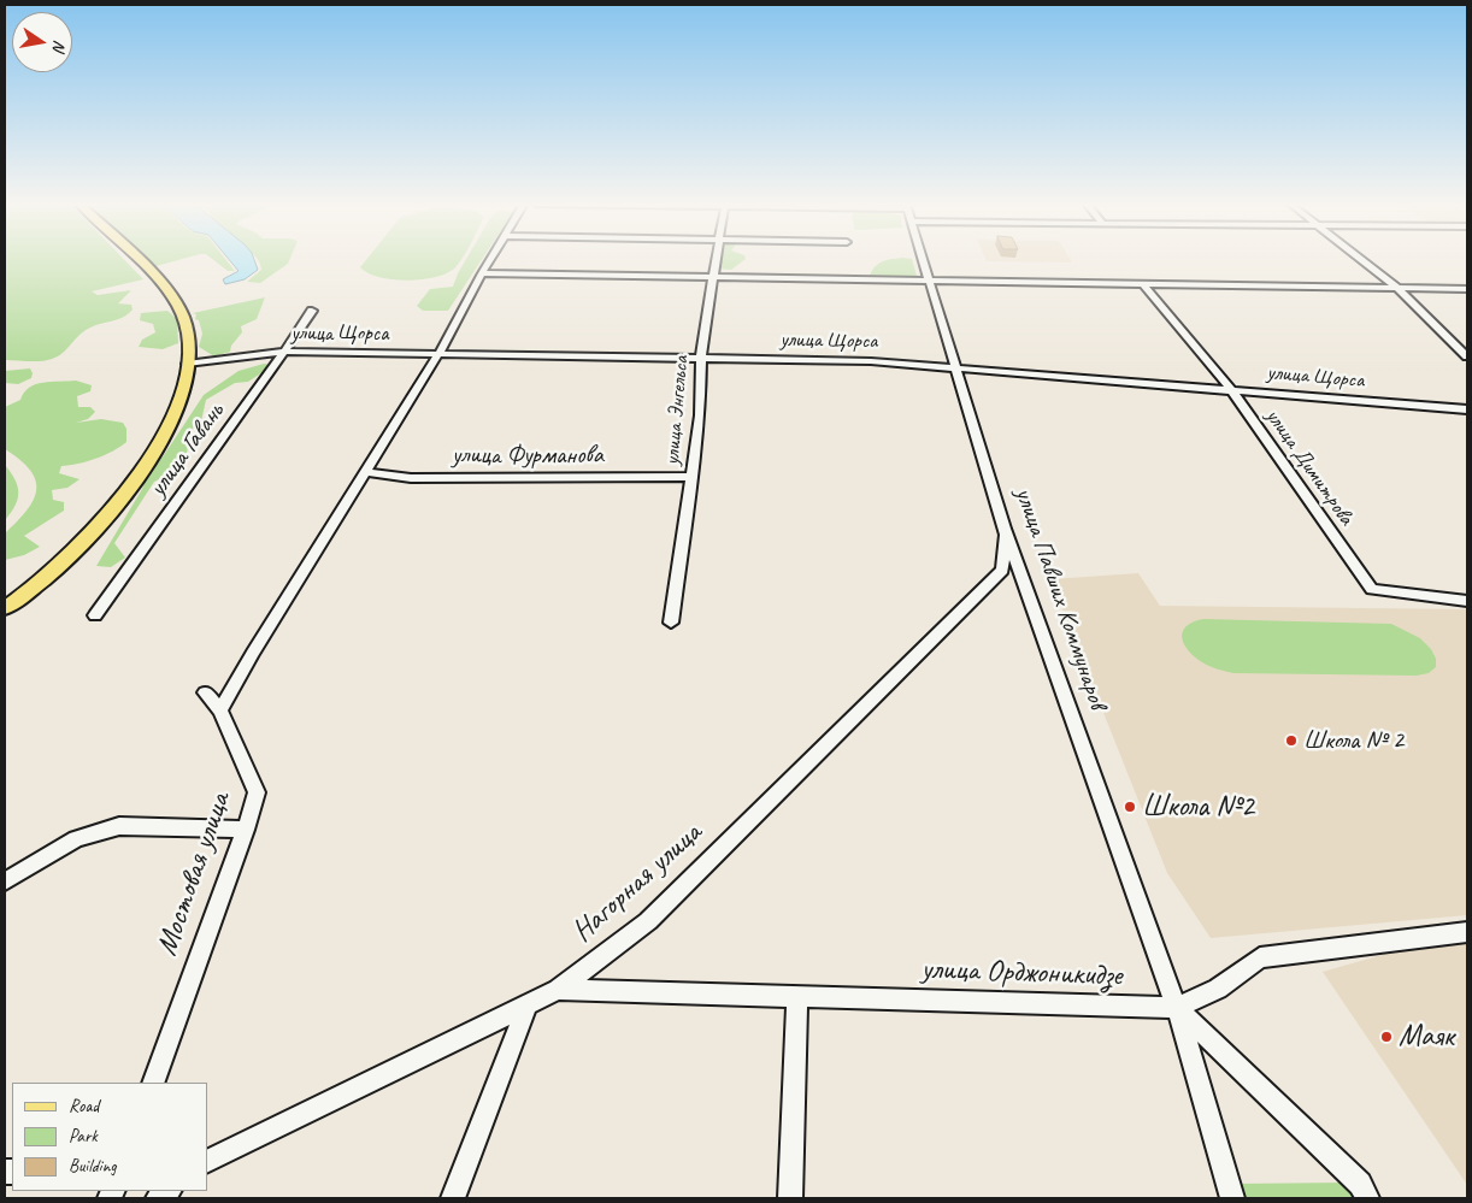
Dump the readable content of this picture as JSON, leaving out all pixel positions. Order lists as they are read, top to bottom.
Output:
{
  "streets": {
    "street": [
      "улица Щорса",
      "улица Энгельса",
      "улица Гавань",
      "улица Фурманова",
      "улица Димитрова",
      "улица Павших Коммунаров",
      "Мостовая улица",
      "Нагорная улица",
      "улица Орджоникидзе"
    ]
  },
  "crossings": [
    ["улица Щорса", "улица Энгельса"],
    ["улица Щорса", "улица Гавань"],
    ["улица Щорса", "улица Димитрова"],
    ["улица Щорса", "улица Павших Коммунаров"],
    ["улица Энгельса", "улица Фурманова"],
    ["улица Павших Коммунаров", "Нагорная улица"],
    ["улица Павших Коммунаров", "улица Орджоникидзе"],
    ["Нагорная улица", "улица Орджоникидзе"]
  ],
  "places": ["Школа № 2", "Школа №2", "Маяк"],
  "legend": ["Road", "Park", "Building"],
  "north": "right"
}
